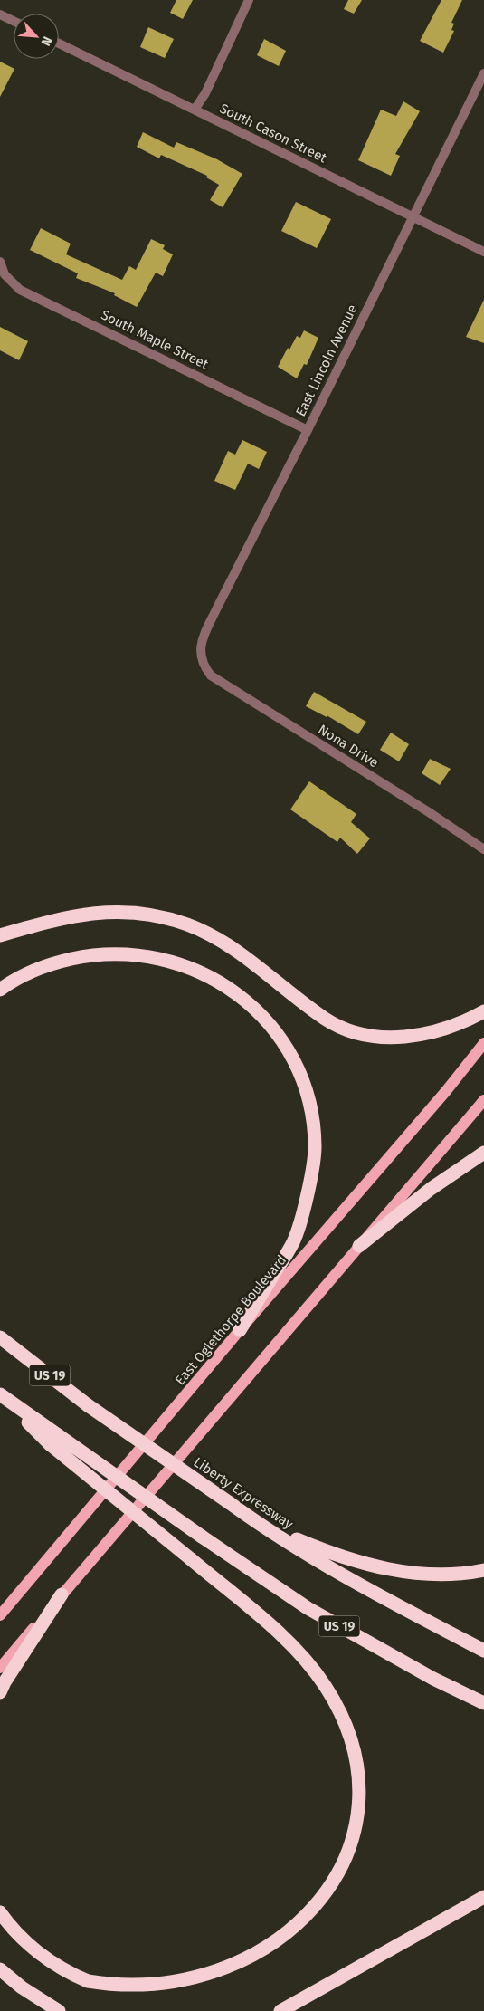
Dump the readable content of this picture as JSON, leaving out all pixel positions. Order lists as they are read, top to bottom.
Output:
{
  "streets": {
    "highway": ["US 19", "Liberty Expressway"],
    "main road": ["East Oglethorpe Boulevard"],
    "street": [
      "South Cason Street",
      "South Maple Street",
      "East Lincoln Avenue",
      "Nona Drive"
    ]
  },
  "crossings": [
    ["South Cason Street", "East Lincoln Avenue"],
    ["South Maple Street", "East Lincoln Avenue"],
    ["East Lincoln Avenue", "Nona Drive"]
  ],
  "north": "bottom right"
}
